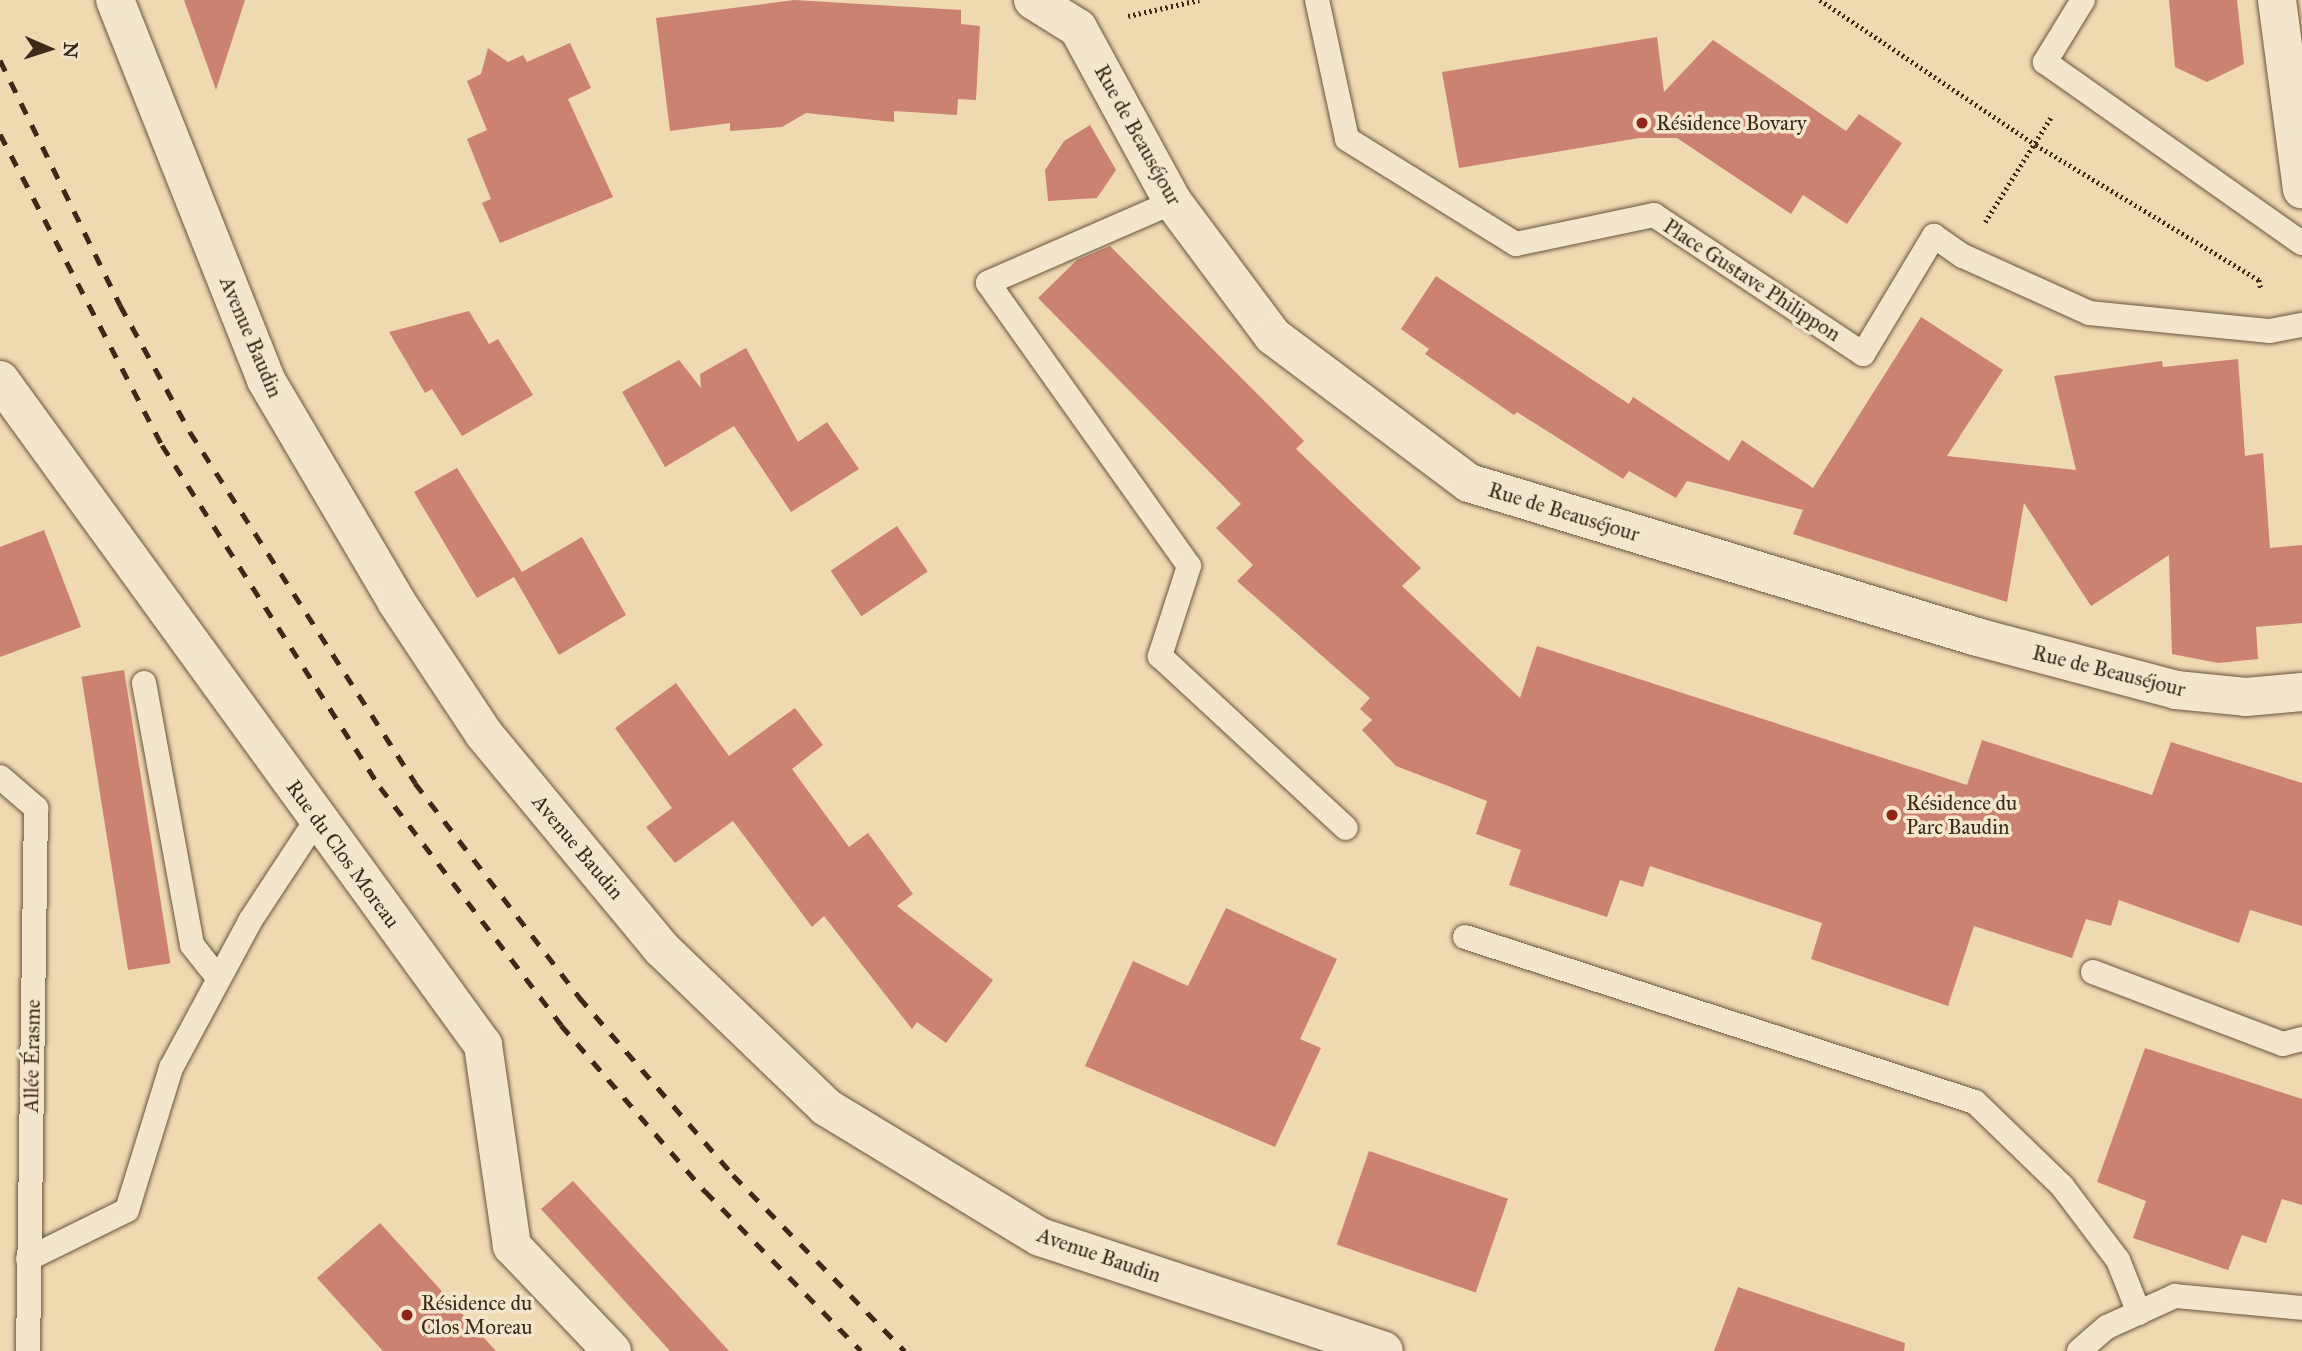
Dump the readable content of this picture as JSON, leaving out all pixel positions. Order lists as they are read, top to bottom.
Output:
{
  "streets": {
    "street": ["Rue de Beauséjour", "Avenue Baudin", "Rue du Clos Moreau"],
    "lane": ["Place Gustave Philippon", "Allée Érasme"]
  },
  "places": ["Résidence Bovary", "Résidence du Parc Baudin", "Résidence du Clos Moreau"],
  "north": "right"
}
